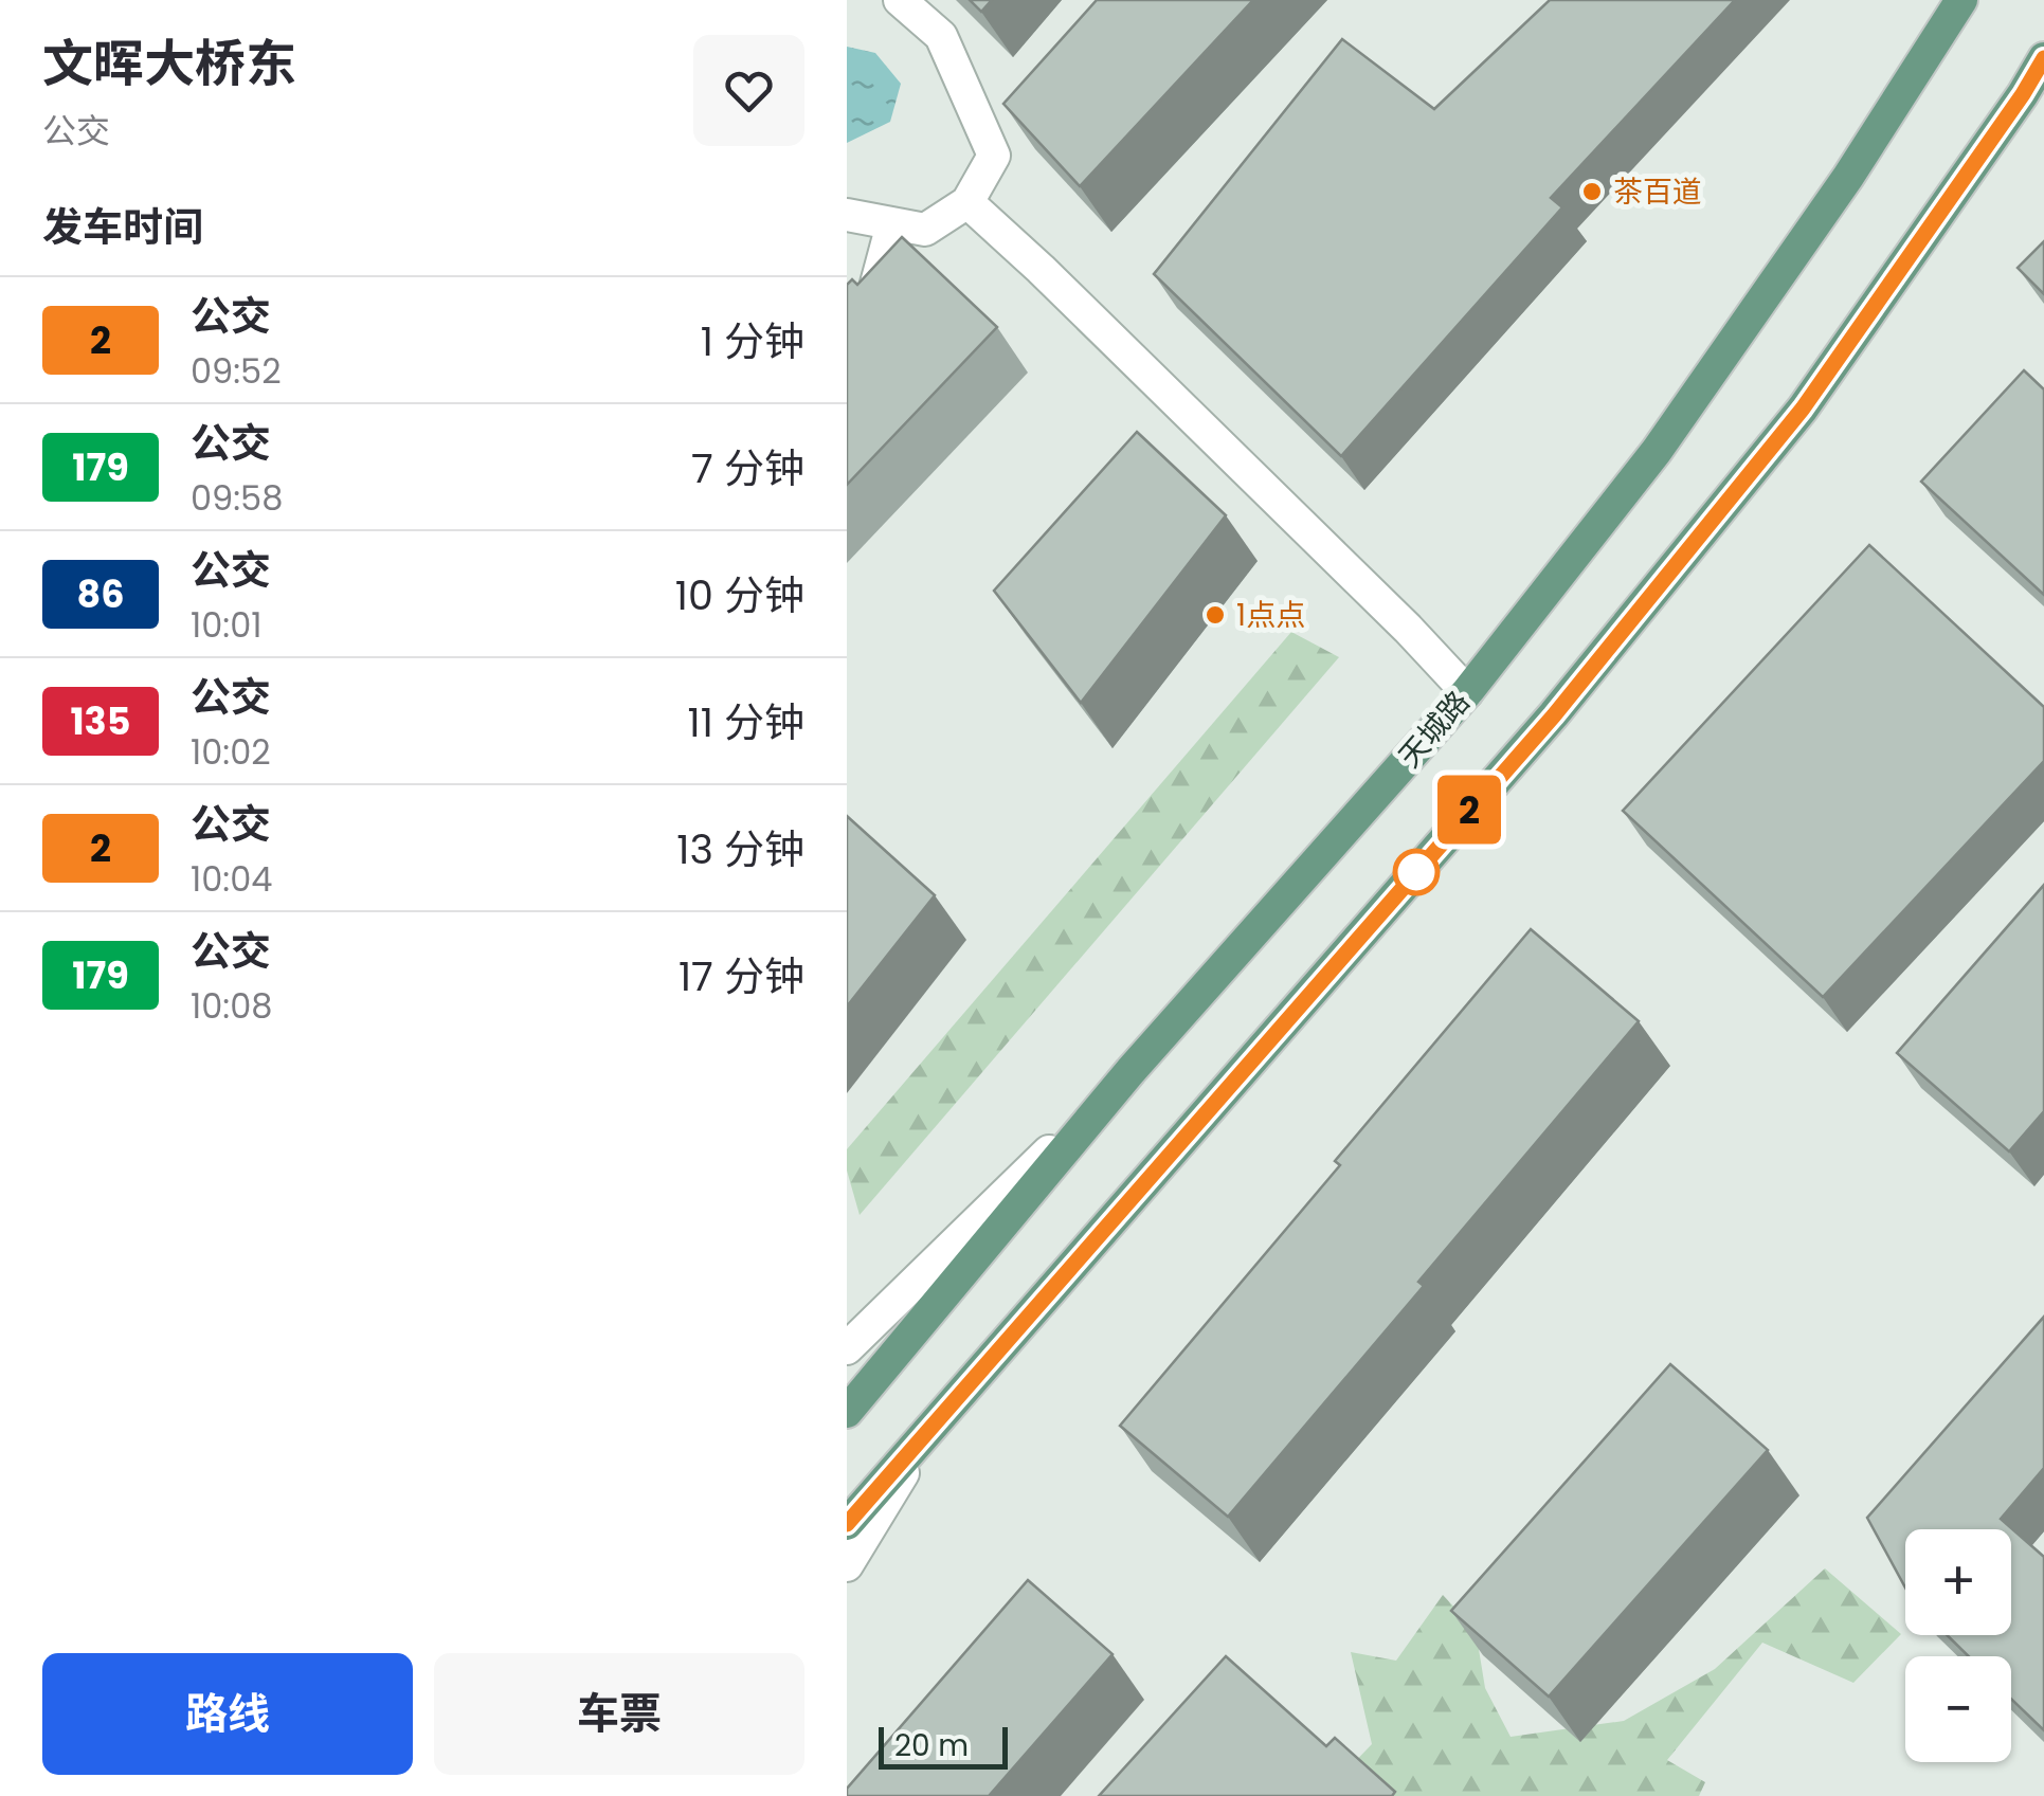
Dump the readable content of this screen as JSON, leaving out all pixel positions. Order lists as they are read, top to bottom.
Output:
{
  "streets": {
    "main road": ["天城路"]
  },
  "places": ["茶百道", "1点点"],
  "lines": ["bus line 2"],
  "scale_bar": "20 m",
  "page": {
    "heading": [
      ["文晖大桥东", "公交"],
      "发车时间"
    ],
    "on_map": "2",
    "list": [
      {
        "mark": "2",
        "name": "公交",
        "note": "09:52",
        "value": "1 分钟"
      },
      {
        "mark": "179",
        "name": "公交",
        "note": "09:58",
        "value": "7 分钟"
      },
      {
        "mark": "86",
        "name": "公交",
        "note": "10:01",
        "value": "10 分钟"
      },
      {
        "mark": "135",
        "name": "公交",
        "note": "10:02",
        "value": "11 分钟"
      },
      {
        "mark": "2",
        "name": "公交",
        "note": "10:04",
        "value": "13 分钟"
      },
      {
        "mark": "179",
        "name": "公交",
        "note": "10:08",
        "value": "17 分钟"
      }
    ],
    "map_buttons": ["+", "−"],
    "buttons": ["路线", "车票"],
    "scale": "20 m"
  }
}
